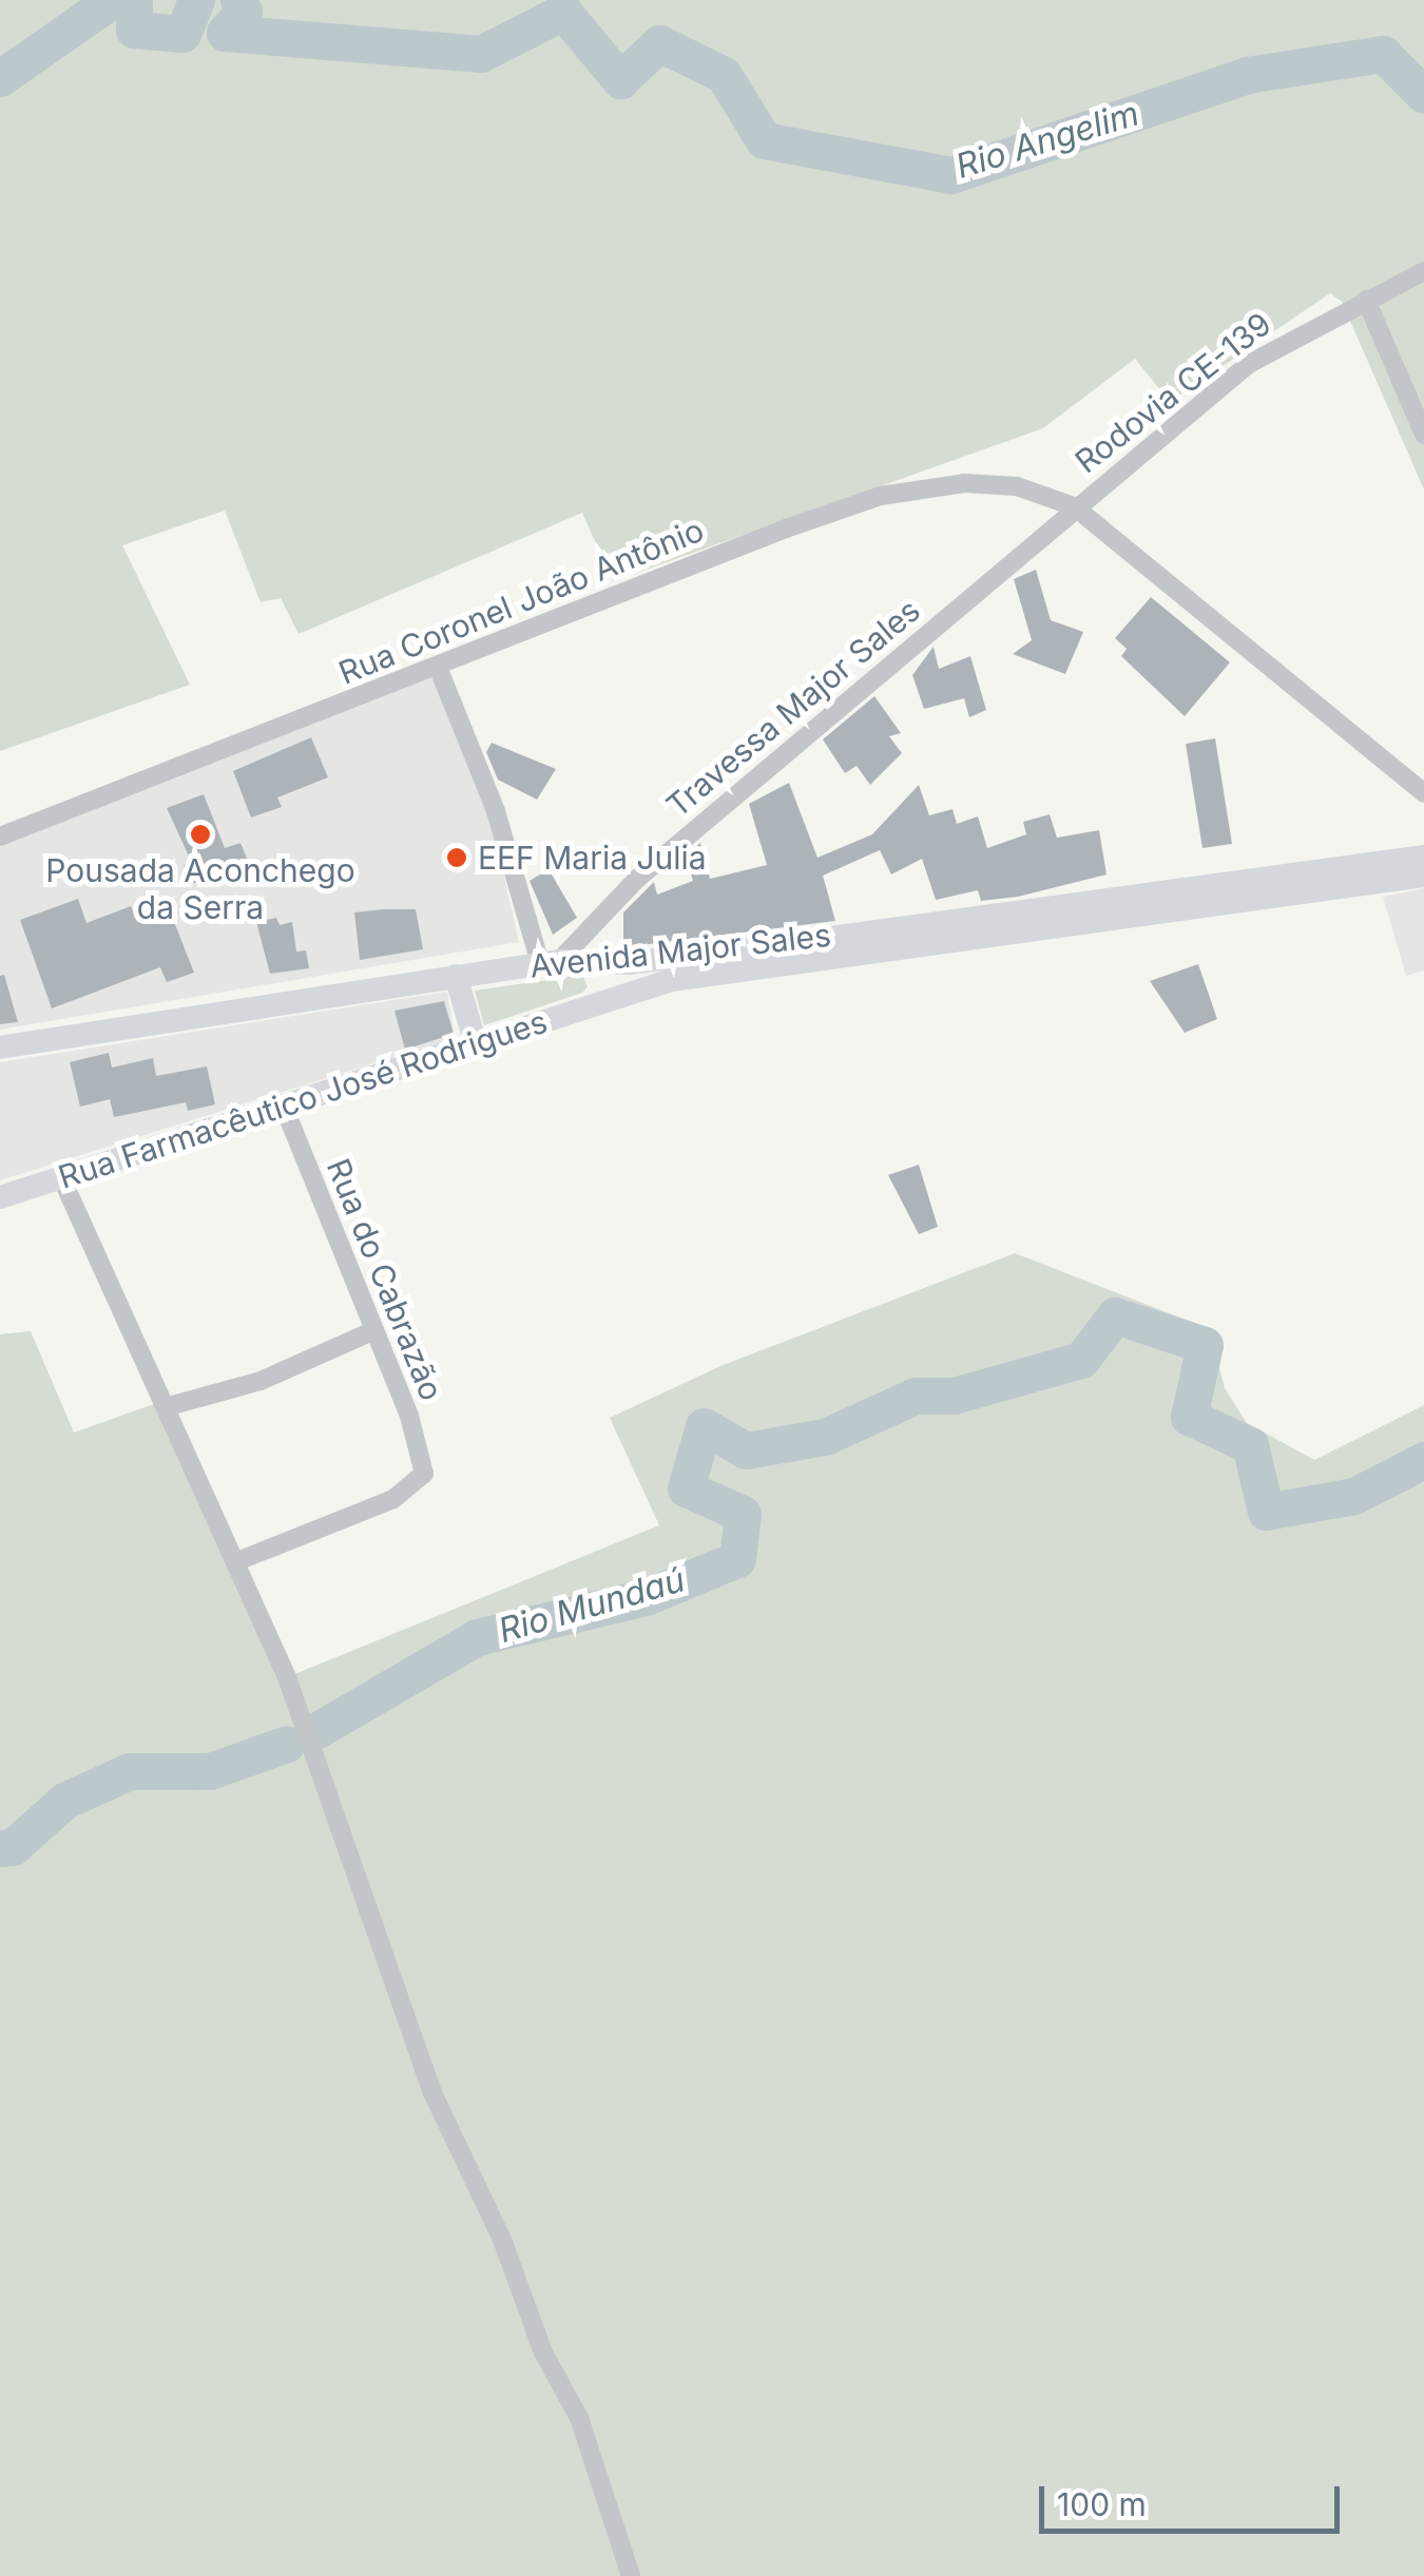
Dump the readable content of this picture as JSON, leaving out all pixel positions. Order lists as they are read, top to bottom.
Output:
{
  "streets": {
    "main road": ["Avenida Major Sales", "Rua Farmacêutico José Rodrigues"],
    "street": [
      "Rodovia CE-139",
      "Rua Coronel João Antônio",
      "Travessa Major Sales",
      "Rua do Cabrazão"
    ]
  },
  "crossings": [
    ["Rodovia CE-139", "Rua Coronel João Antônio"],
    ["Rodovia CE-139", "Travessa Major Sales"],
    ["Rua Coronel João Antônio", "Travessa Major Sales"],
    ["Travessa Major Sales", "Avenida Major Sales"],
    ["Avenida Major Sales", "Rua Farmacêutico José Rodrigues"],
    ["Rua Farmacêutico José Rodrigues", "Rua do Cabrazão"]
  ],
  "water": ["Rio Angelim", "Rio Mundaú"],
  "places": ["Pousada Aconchego da Serra", "EEF Maria Julia"],
  "scale_bar": "100 m"
}
